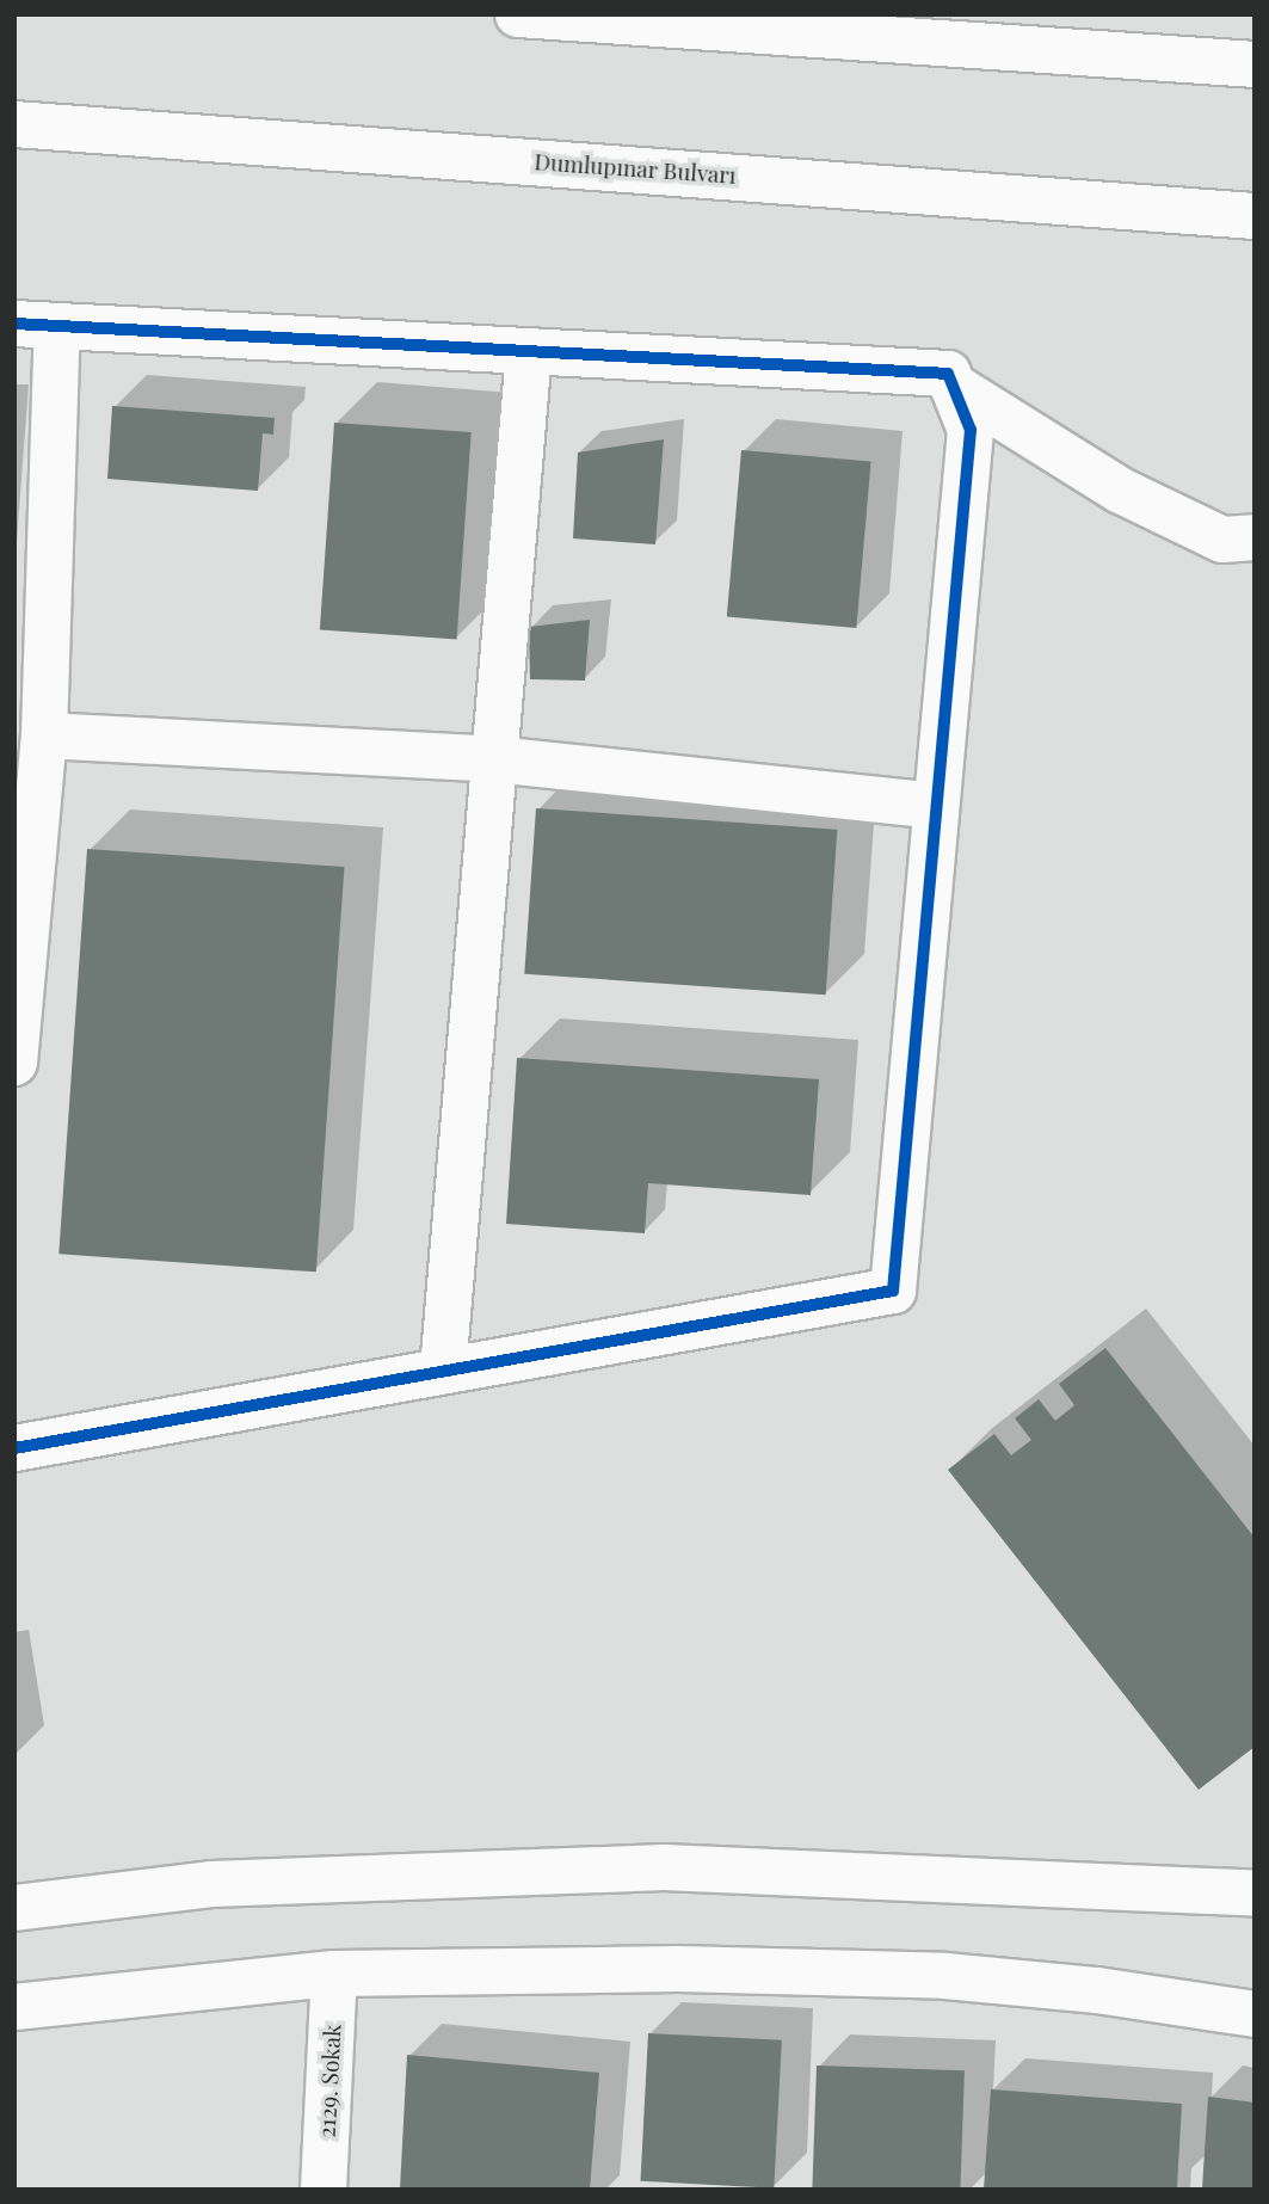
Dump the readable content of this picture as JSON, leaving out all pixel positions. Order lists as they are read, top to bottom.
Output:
{
  "streets": {
    "main road": ["Dumlupınar Bulvarı", "2129. Sokak"]
  }
}
